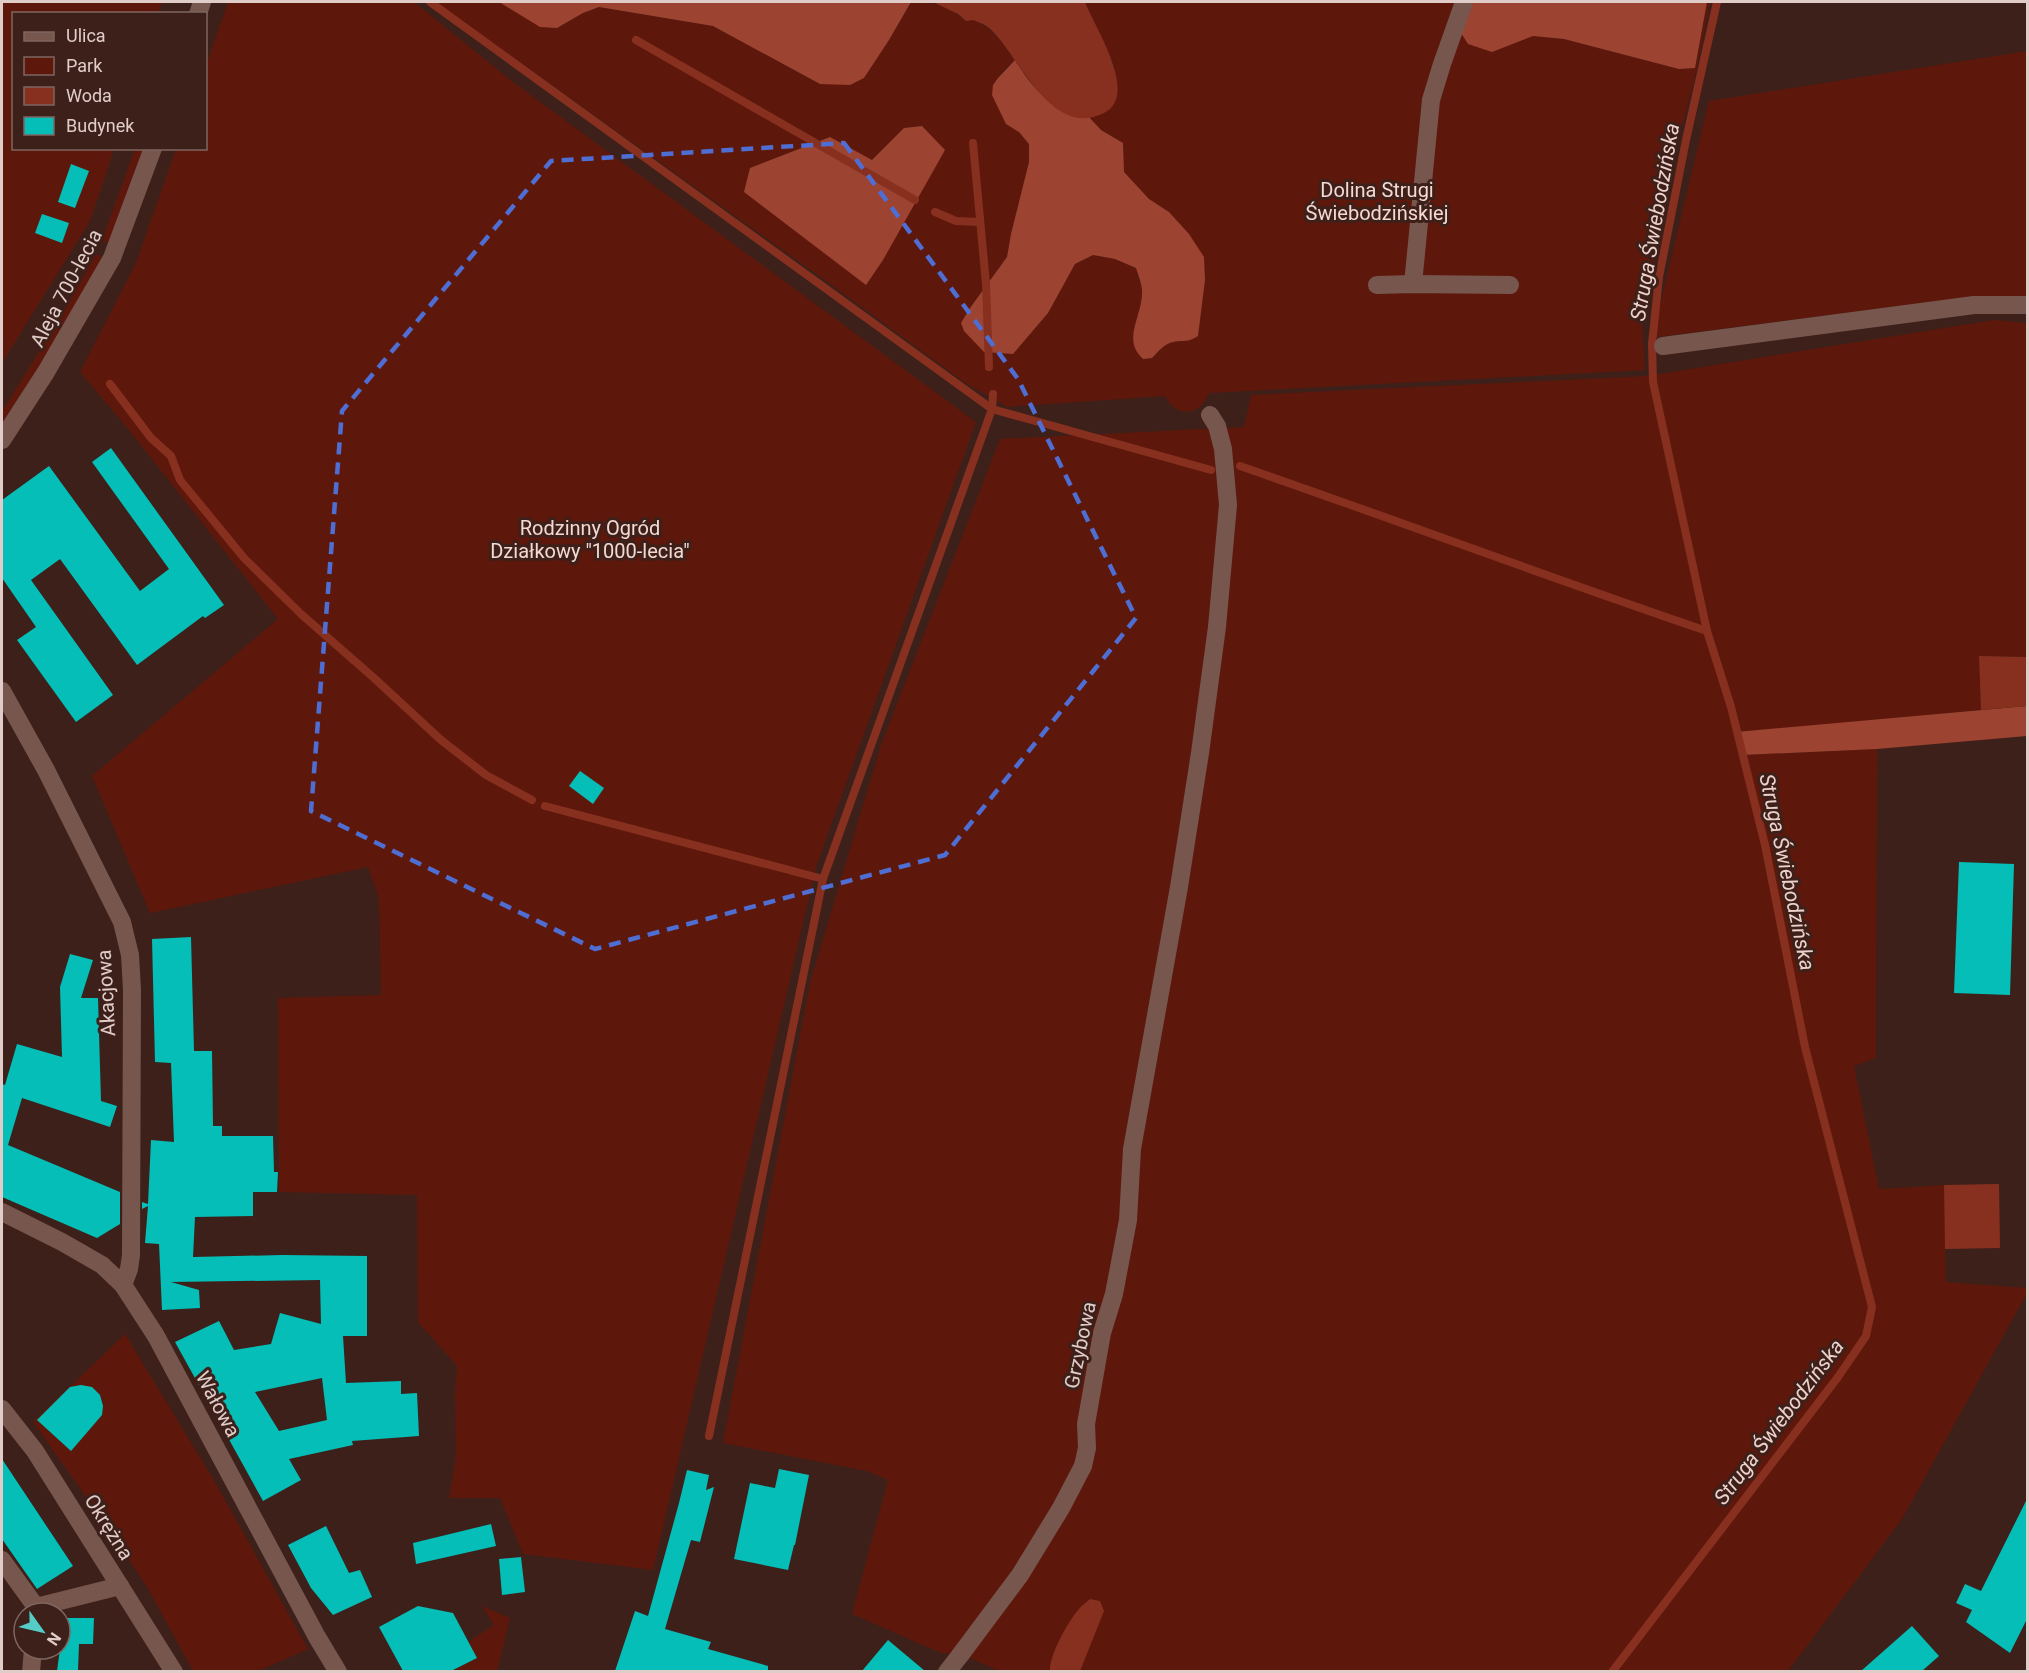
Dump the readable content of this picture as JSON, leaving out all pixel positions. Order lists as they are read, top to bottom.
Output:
{
  "streets": {
    "street": [
      "Aleja 700-lecia",
      "Akacjowa",
      "Grzybowa",
      "Wałowa",
      "Okrężna"
    ]
  },
  "crossings": [
    ["Akacjowa", "Wałowa"]
  ],
  "water": ["Struga Świebodzińska"],
  "parks": ["Dolina Strugi Świebodzińskiej", "Rodzinny Ogród Działkowy \"1000-lecia\""],
  "legend": [
    "Ulica",
    "Park",
    "Woda",
    "Budynek"
  ],
  "north": "bottom right"
}
